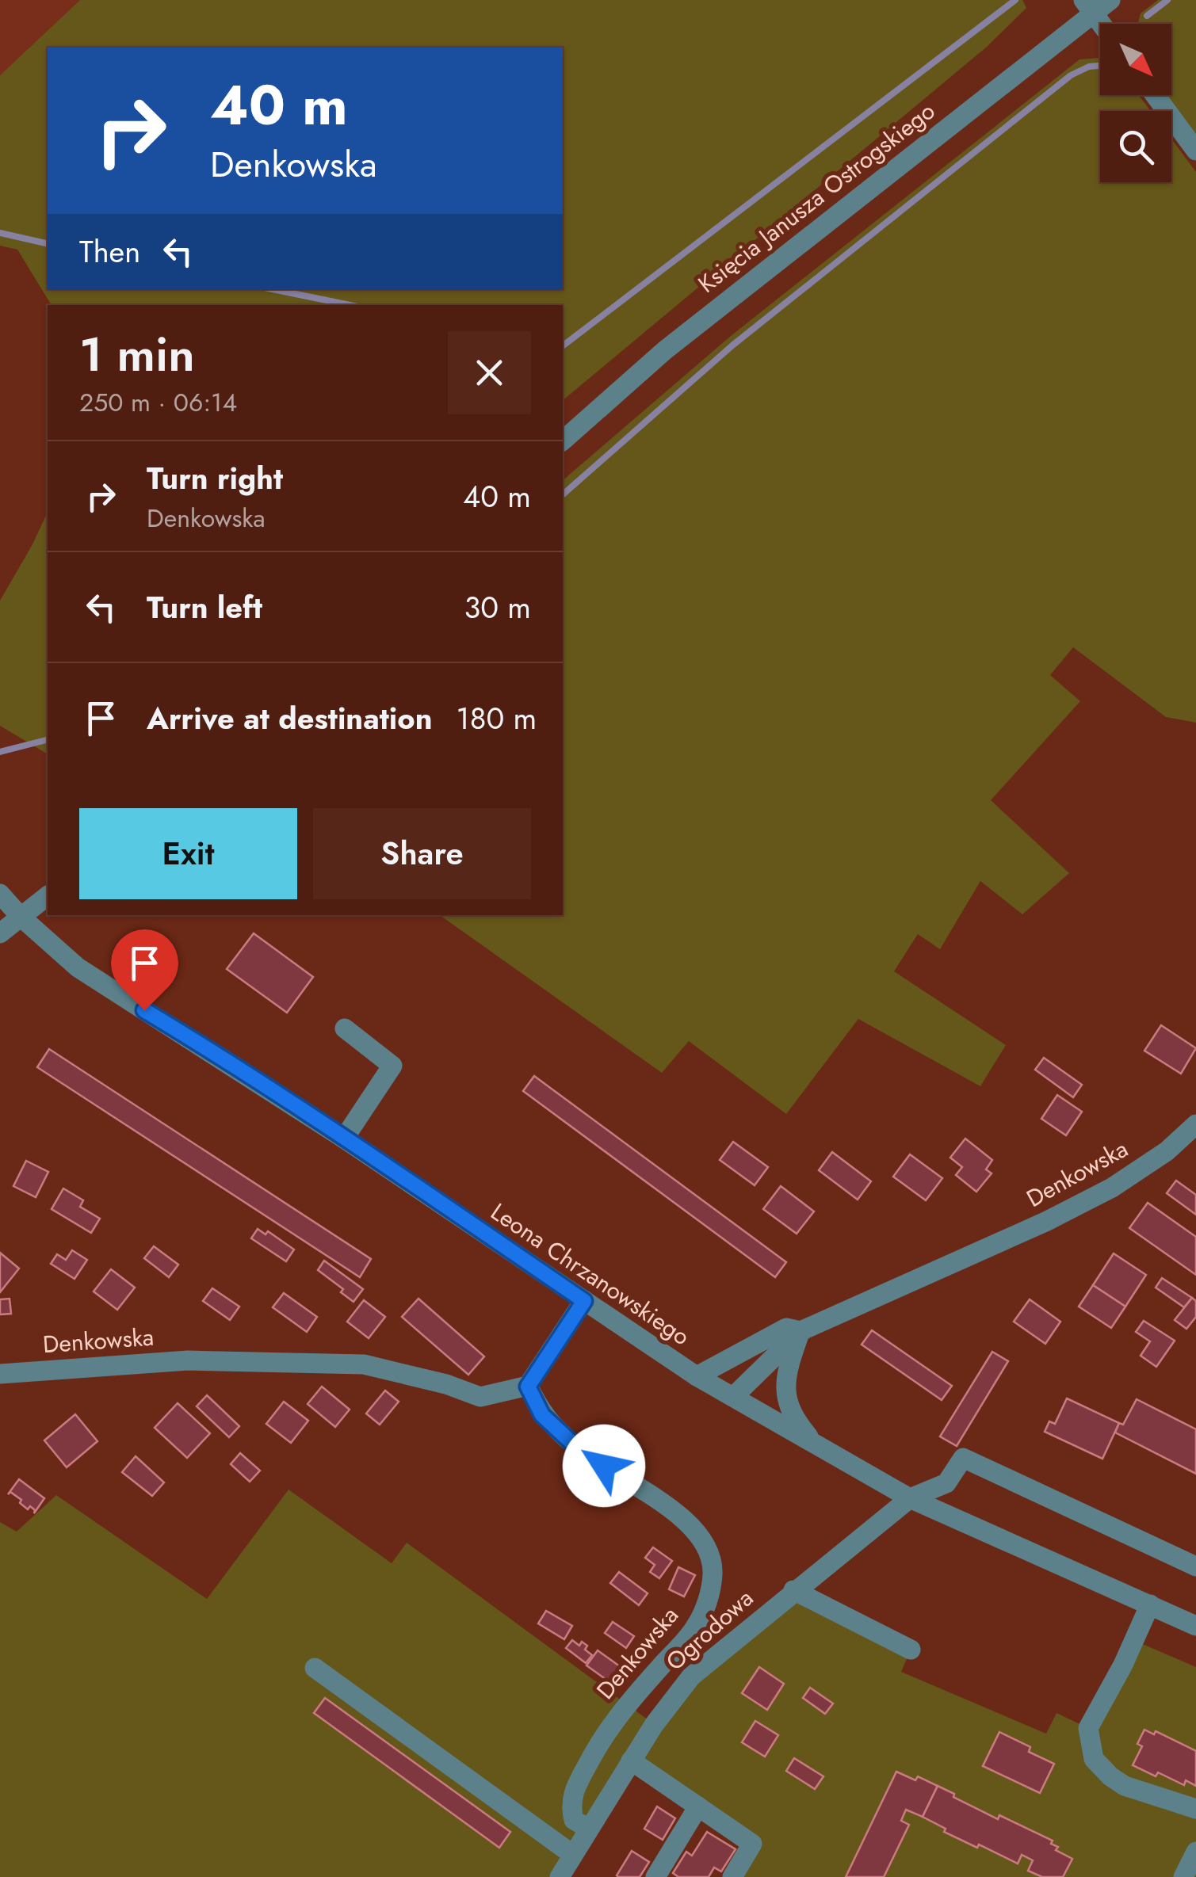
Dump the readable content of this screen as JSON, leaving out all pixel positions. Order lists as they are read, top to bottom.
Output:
{
  "streets": {
    "street": [
      "Księcia Janusza Ostrogskiego",
      "Denkowska",
      "Leona Chrzanowskiego",
      "Ogrodowa"
    ]
  },
  "crossings": [
    ["Denkowska", "Leona Chrzanowskiego"],
    ["Denkowska", "Ogrodowa"],
    ["Leona Chrzanowskiego", "Ogrodowa"]
  ],
  "north": "bottom right",
  "page": {
    "turn": ["40 m", "Denkowska"],
    "then": "Then",
    "heading": ["1 min", "250 m · 06:14"],
    "list": [
      {
        "name": "Turn right",
        "note": "Denkowska",
        "value": "40 m"
      },
      {
        "name": "Turn left",
        "value": "30 m"
      },
      {
        "name": "Arrive at destination",
        "value": "180 m"
      }
    ],
    "buttons": ["Exit", "Share"]
  }
}
